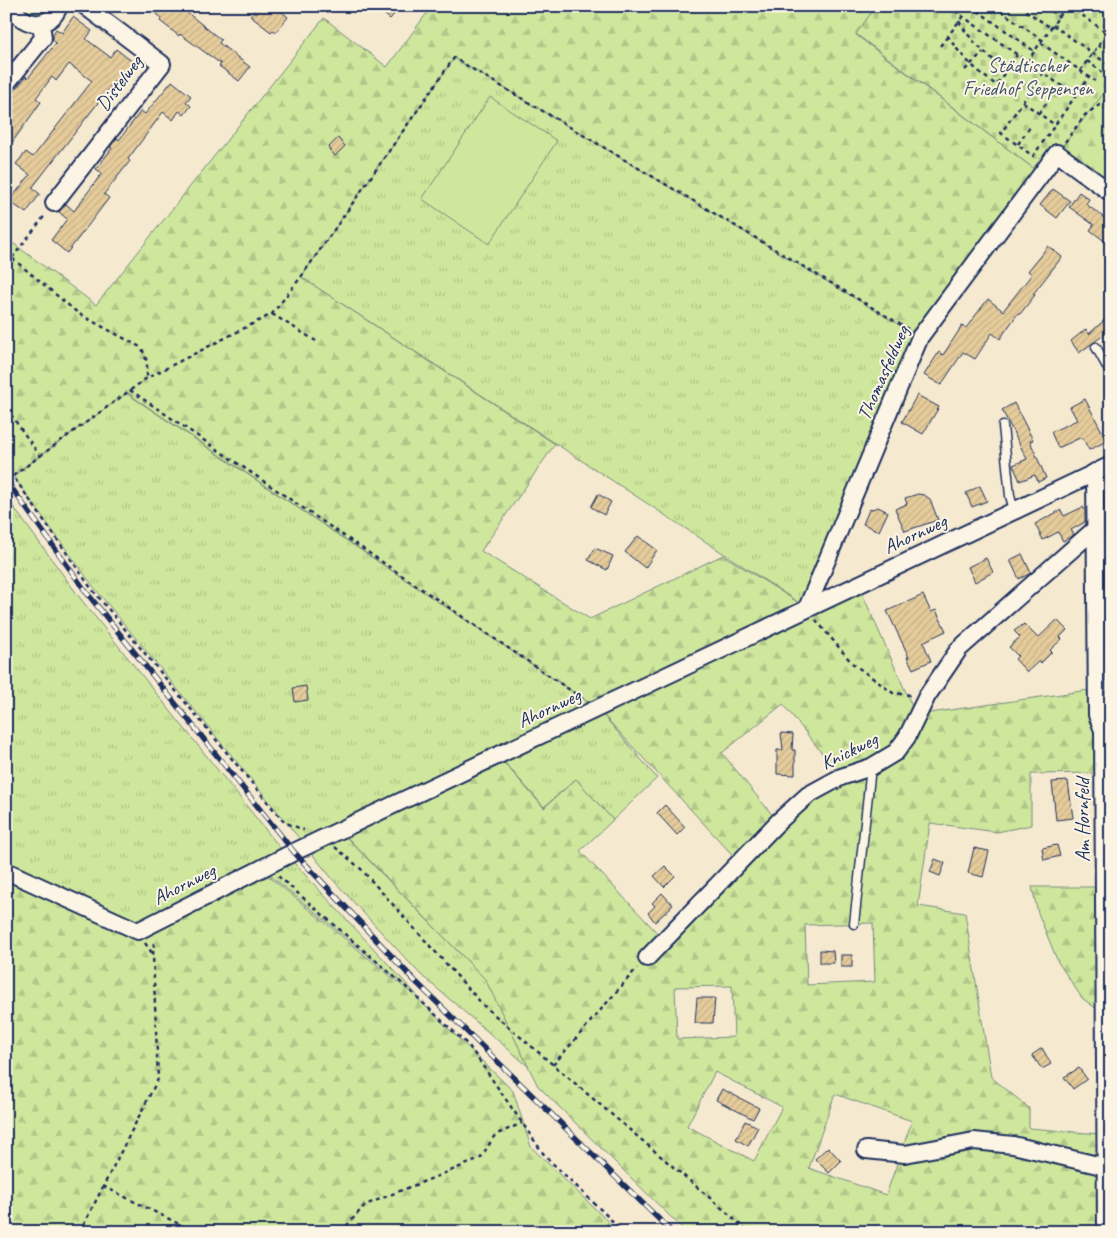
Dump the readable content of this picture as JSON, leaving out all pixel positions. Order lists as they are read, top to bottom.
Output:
{
  "streets": {
    "street": [
      "Distelweg",
      "Thomasfeldweg",
      "Ahornweg",
      "Knickweg",
      "Am Hornfeld"
    ]
  },
  "crossings": [
    ["Thomasfeldweg", "Ahornweg"],
    ["Ahornweg", "Am Hornfeld"],
    ["Knickweg", "Am Hornfeld"]
  ],
  "parks": ["Städtischer Friedhof Seppensen"]
}
